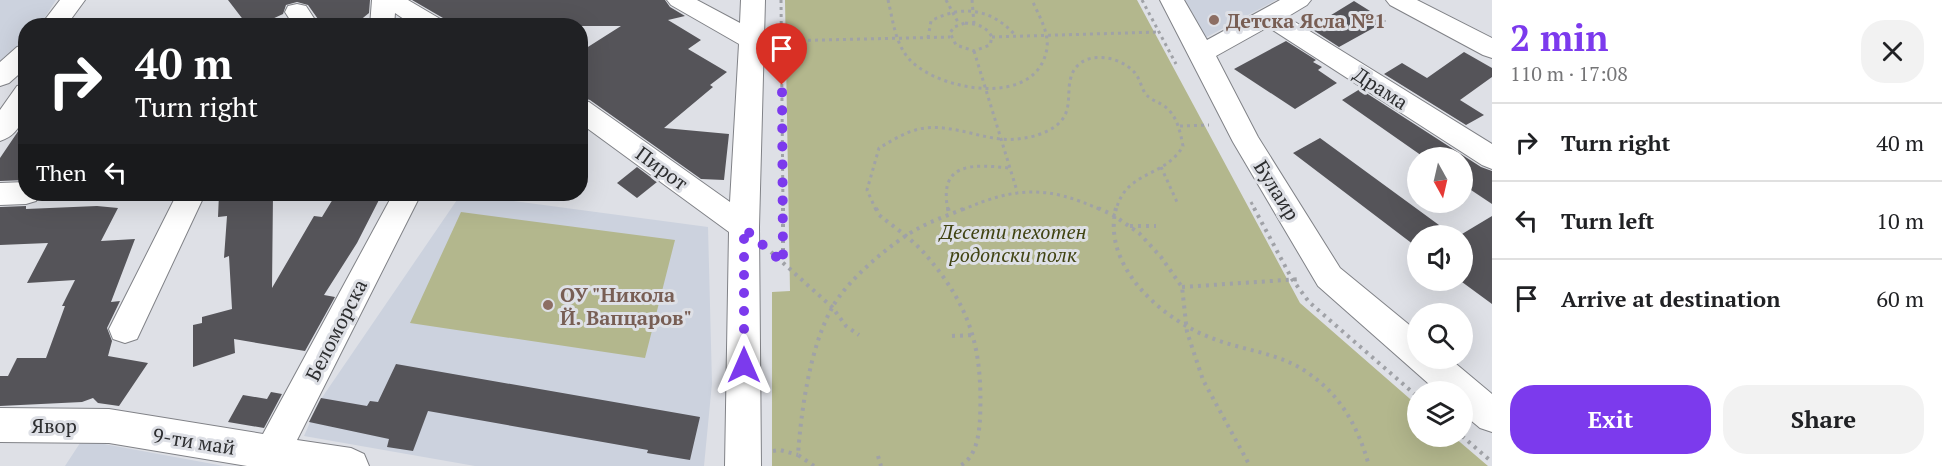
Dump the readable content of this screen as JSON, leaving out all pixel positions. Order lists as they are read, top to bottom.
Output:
{
  "streets": {
    "street": [
      "Драма",
      "Пирот",
      "Булаир",
      "Беломорска",
      "Явор",
      "9-ти май"
    ]
  },
  "crossings": [
    ["Беломорска", "9-ти май"],
    ["Явор", "9-ти май"]
  ],
  "parks": ["Десети пехотен родопски полк"],
  "places": ["Детска Ясла №1", "ОУ \"Никола Й. Вапцаров\""],
  "north": "bottom",
  "page": {
    "heading": ["2 min", "110 m · 17:08"],
    "turn": ["40 m", "Turn right"],
    "list": [
      {
        "name": "Turn right",
        "value": "40 m"
      },
      {
        "name": "Turn left",
        "value": "10 m"
      },
      {
        "name": "Arrive at destination",
        "value": "60 m"
      }
    ],
    "then": "Then",
    "buttons": ["Exit", "Share"]
  }
}
